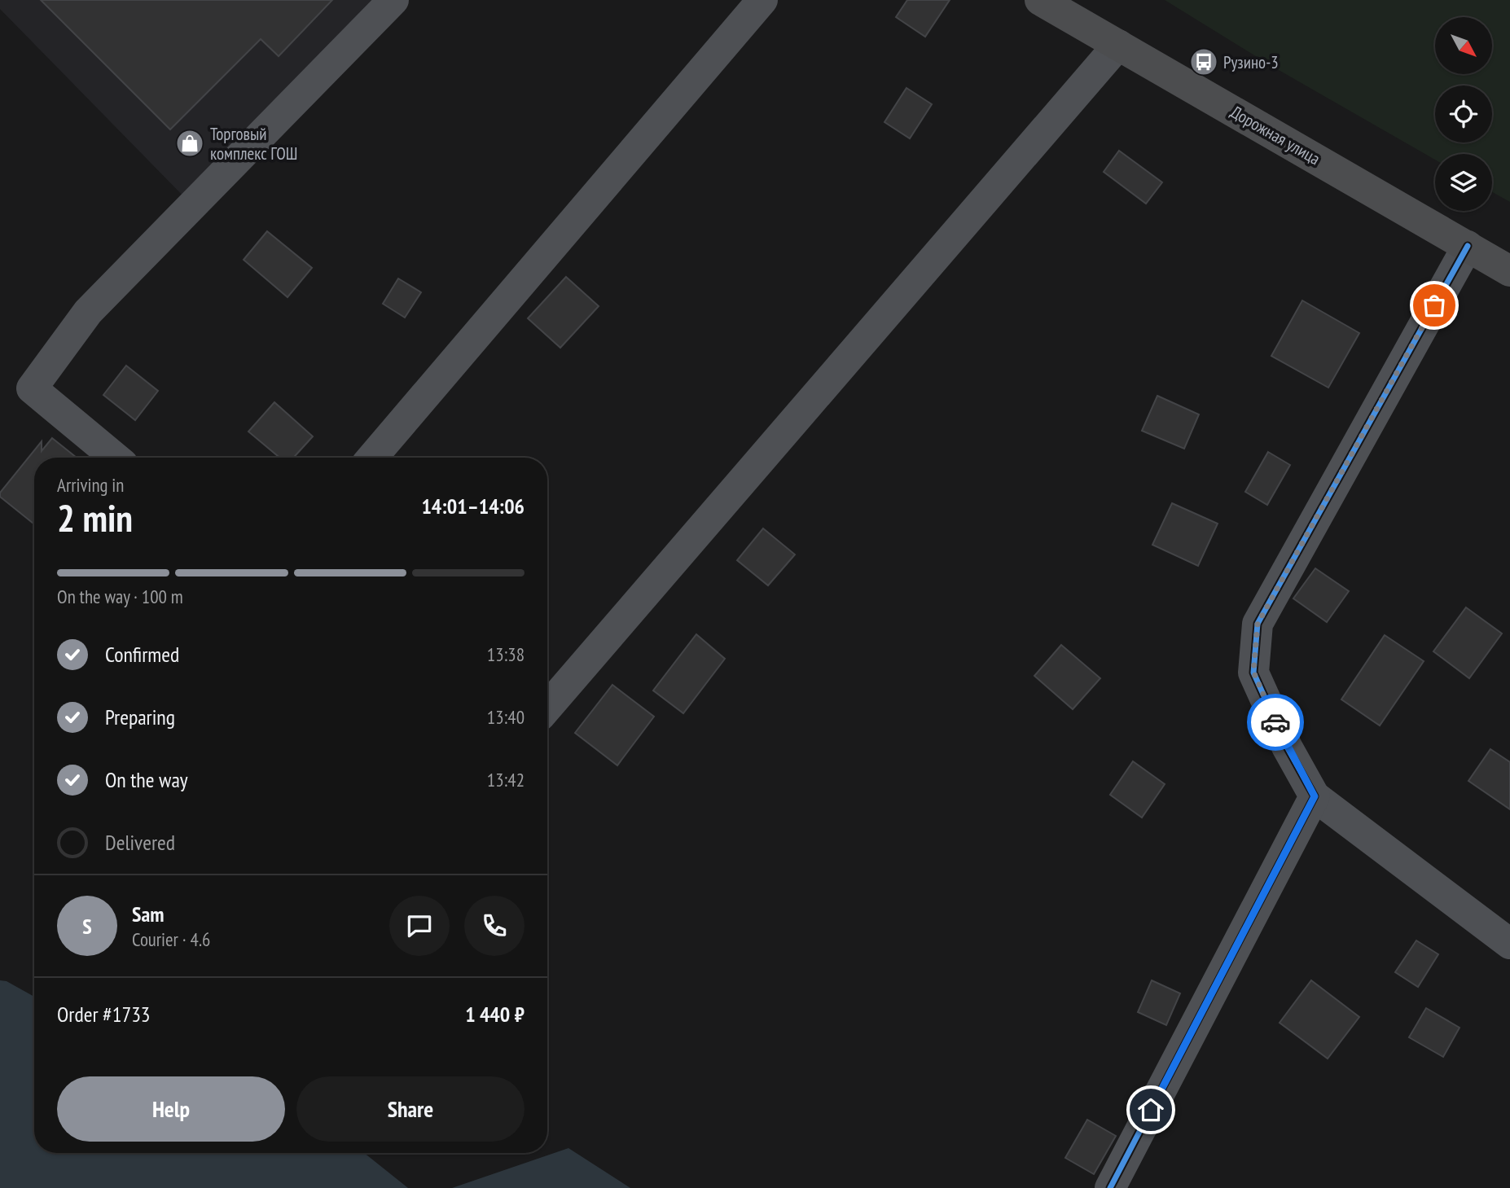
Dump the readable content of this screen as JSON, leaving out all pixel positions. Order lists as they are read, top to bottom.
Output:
{
  "streets": {
    "main road": ["Дорожная улица"]
  },
  "places": {
    "bus stop": ["Рузино-3"],
    "shop": ["Торговый комплекс ГОШ"]
  },
  "north": "bottom right",
  "page": {
    "heading": ["2 min", "Arriving in", "14:01–14:06"],
    "panel": [
      "Sam",
      "Courier · 4.6",
      "Order #1733",
      "1 440 ₽"
    ],
    "bar": "On the way · 100 m",
    "list": [
      ["Confirmed", "13:38"],
      ["Preparing", "13:40"],
      ["On the way", "13:42"],
      "Delivered"
    ],
    "round": "S",
    "buttons": ["Help", "Share"]
  }
}
